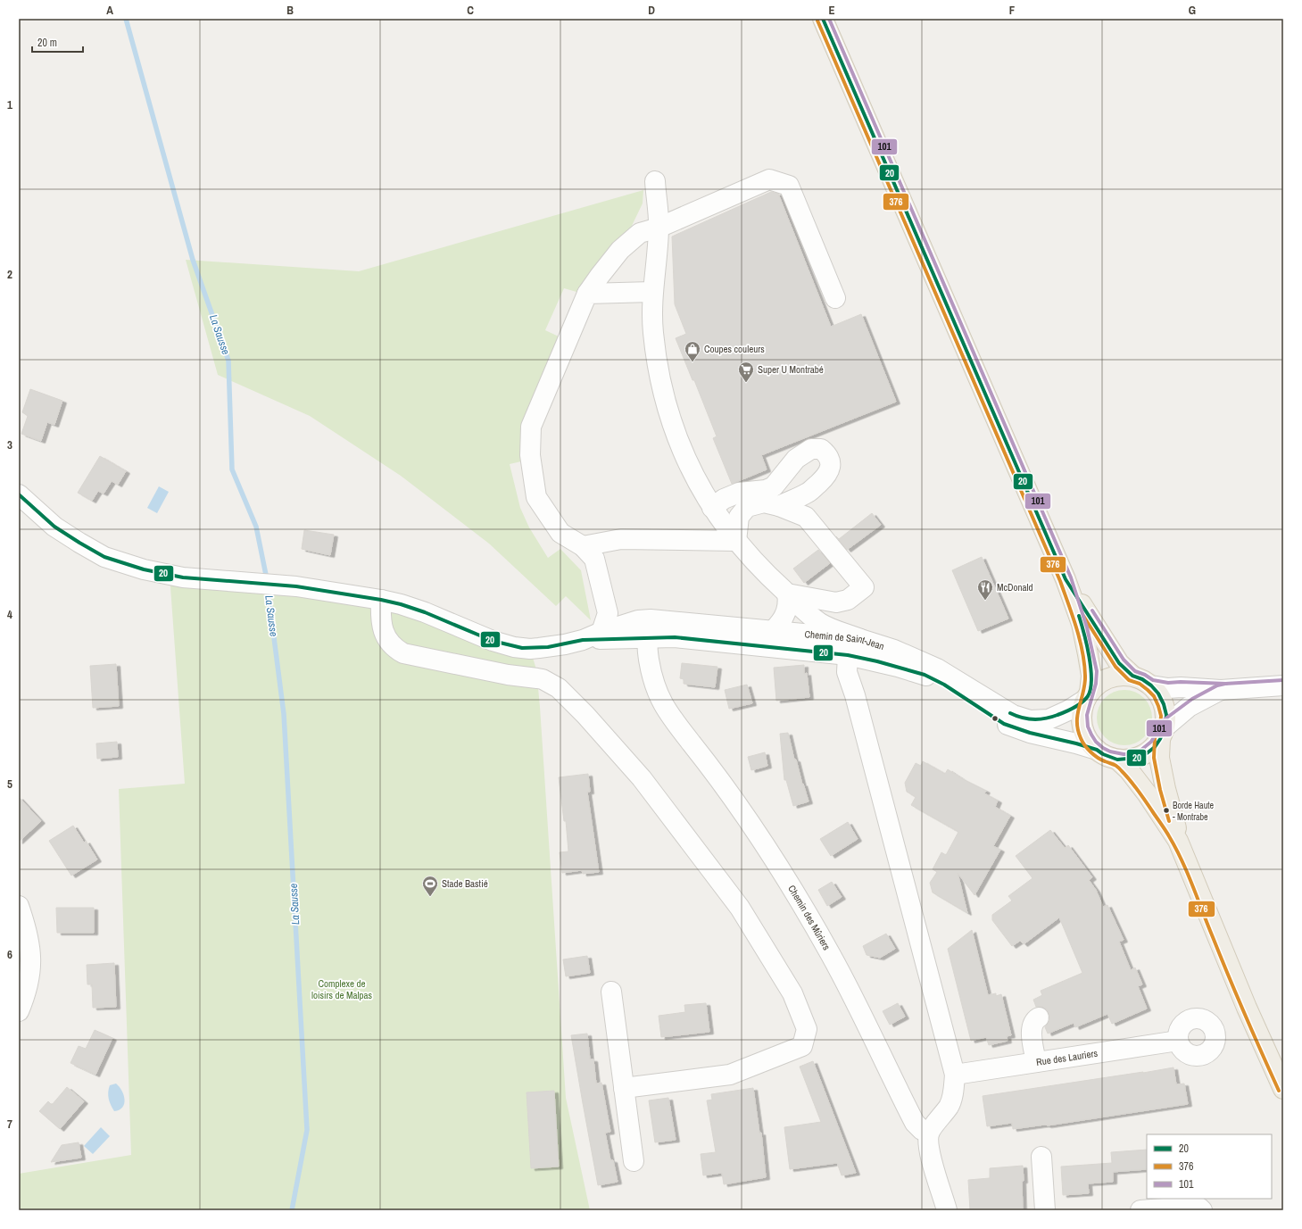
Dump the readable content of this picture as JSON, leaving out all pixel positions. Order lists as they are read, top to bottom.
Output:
{
  "streets": {
    "street": ["Chemin de Saint-Jean", "Chemin des Mûriers", "Rue des Lauriers"]
  },
  "crossings": [
    ["Chemin de Saint-Jean", "Chemin des Mûriers"]
  ],
  "water": ["La Sausse"],
  "parks": ["Complexe de loisirs de Malpas"],
  "places": {
    "shop": ["Coupes couleurs"],
    "supermarket": ["Super U Montrabé"],
    "restaurant": ["McDonald"],
    "other": ["Borde Haute - Montrabe"],
    "sports": ["Stade Bastié"]
  },
  "lines": ["transit line 20", "transit line 101", "transit line 376"],
  "legend": ["20", "376", "101"],
  "scale_bar": "20 m",
  "grid": {
    "columns": [
      "A",
      "B",
      "C",
      "D",
      "E",
      "F",
      "G"
    ],
    "rows": [
      "1",
      "2",
      "3",
      "4",
      "5",
      "6",
      "7"
    ]
  }
}
